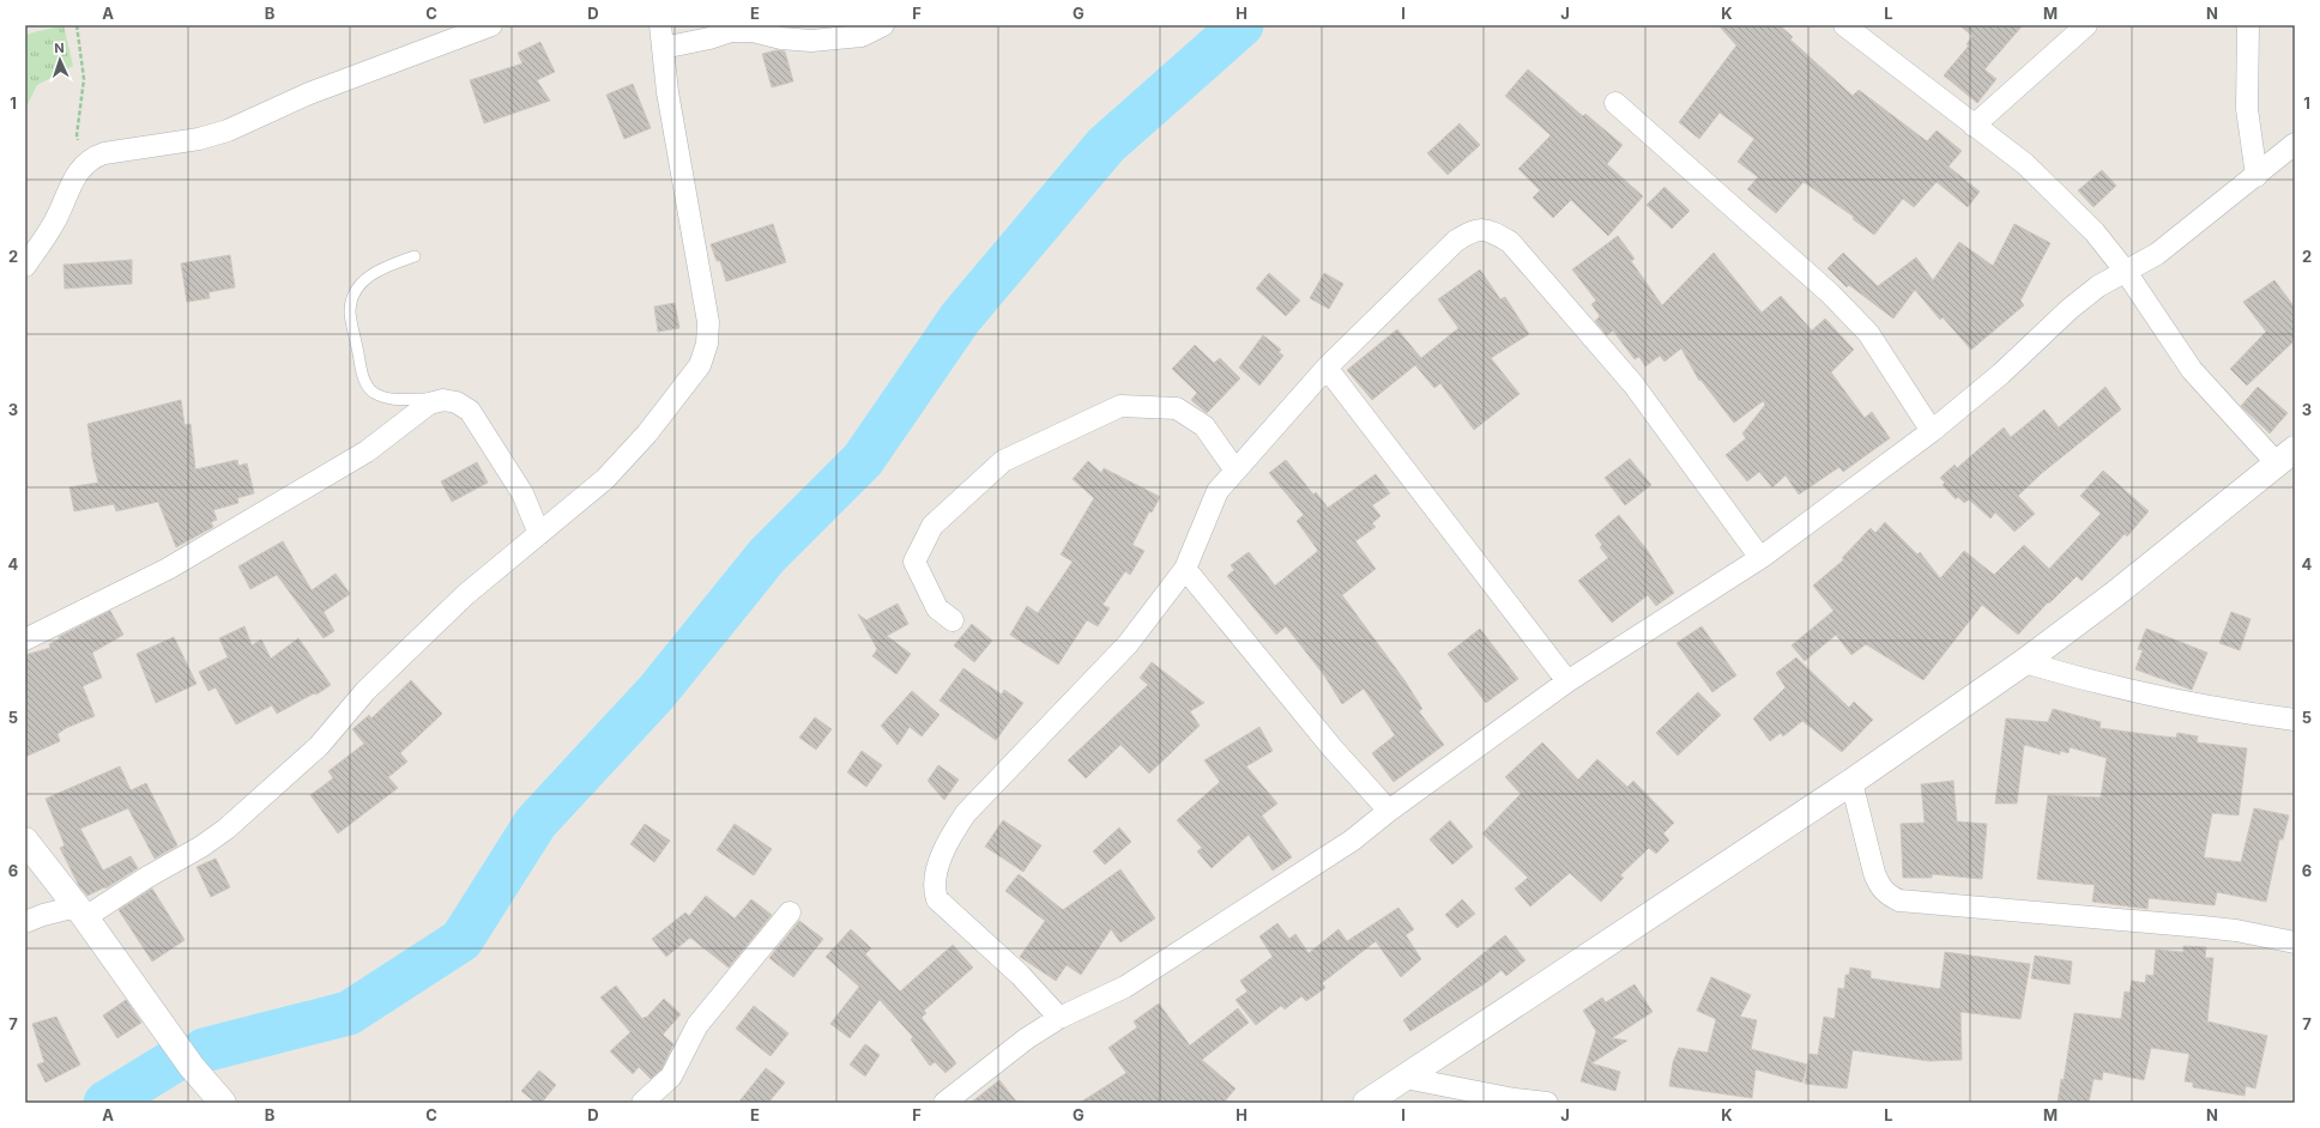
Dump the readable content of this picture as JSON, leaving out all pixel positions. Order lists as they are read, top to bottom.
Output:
{
  "north": "top",
  "grid": {
    "columns": [
      "A",
      "B",
      "C",
      "D",
      "E",
      "F",
      "G",
      "H",
      "I",
      "J",
      "K",
      "L",
      "M",
      "N"
    ],
    "rows": [
      "1",
      "2",
      "3",
      "4",
      "5",
      "6",
      "7"
    ]
  }
}
